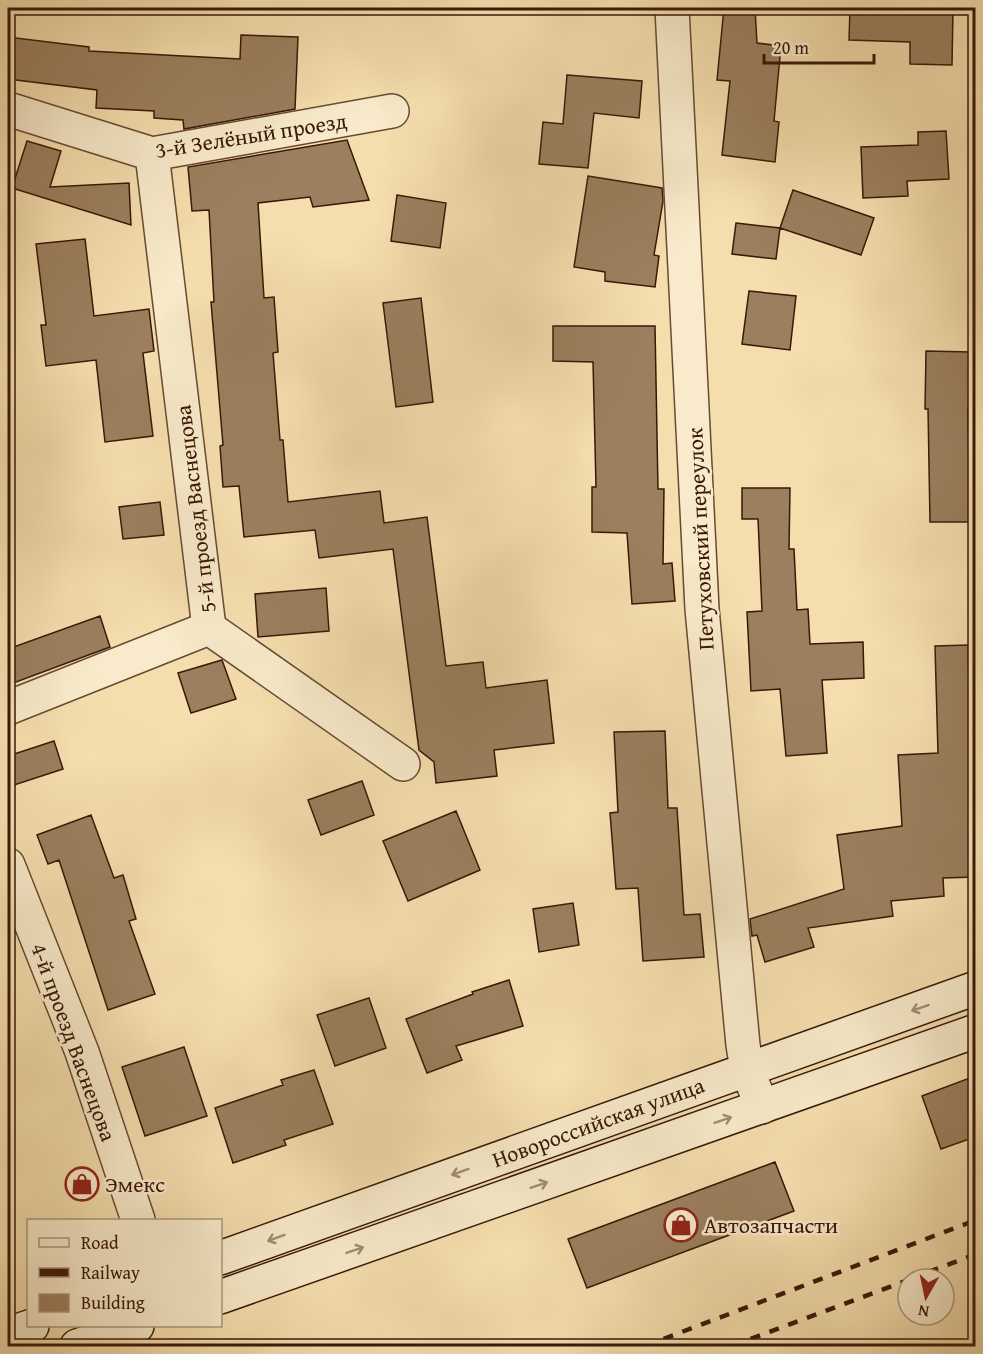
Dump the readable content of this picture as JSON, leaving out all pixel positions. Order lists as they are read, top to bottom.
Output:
{
  "streets": {
    "street": [
      "3-й Зелёный проезд",
      "5-й проезд Васнецова",
      "Петуховский переулок",
      "4-й проезд Васнецова",
      "Новороссийская улица"
    ]
  },
  "crossings": [
    ["3-й Зелёный проезд", "5-й проезд Васнецова"],
    ["Петуховский переулок", "Новороссийская улица"]
  ],
  "places": {
    "shop": ["Эмекс", "Автозапчасти"]
  },
  "legend": ["Road", "Railway", "Building"],
  "scale_bar": "20 m",
  "north": "bottom"
}
